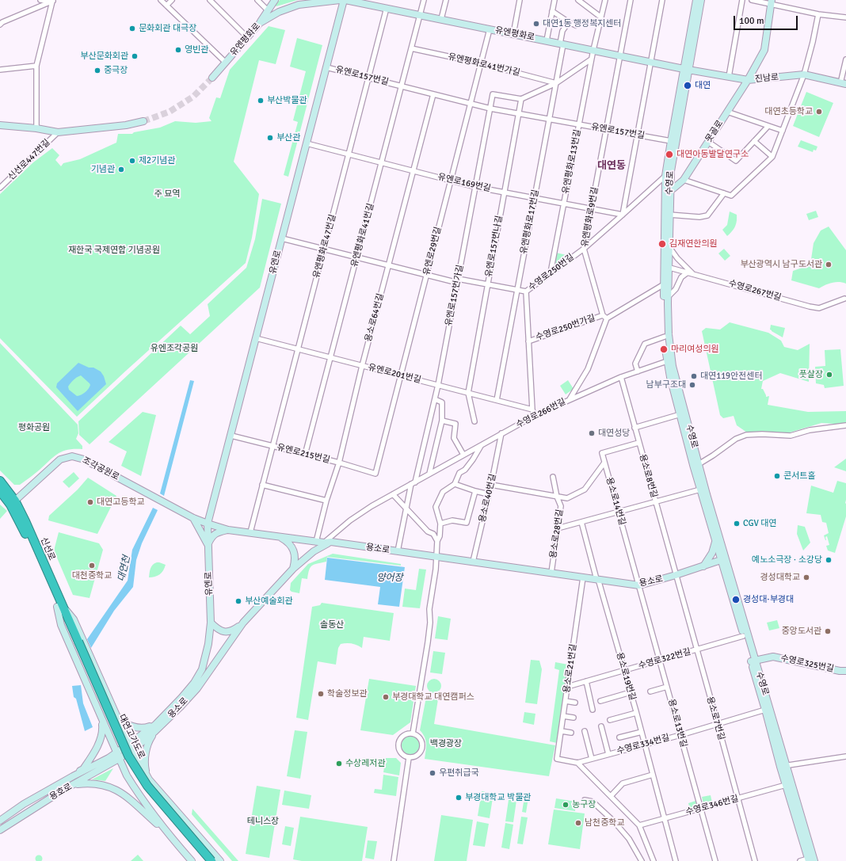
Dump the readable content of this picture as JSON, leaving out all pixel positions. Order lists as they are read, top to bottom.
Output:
{
  "streets": {
    "highway": ["신선로", "대연고가도로"],
    "main road": [
      "유엔평화로",
      "진남로",
      "못골로",
      "수영로",
      "유엔로",
      "조각공원로",
      "용소로",
      "수영로325번길",
      "용호로"
    ],
    "street": [
      "유엔평화로41번가길",
      "유엔로157번길",
      "신선로447번길",
      "유엔평화로13번길",
      "유엔로169번길",
      "유엔평화로9번길",
      "유엔평화로17번길",
      "유엔평화로41번길",
      "유엔평화로47번길",
      "유엔로157번나길",
      "유엔로29번길",
      "수영로250번길",
      "수영로267번길",
      "유엔로157번가길",
      "용소로64번길",
      "수영로250번가길",
      "유엔로201번길",
      "수영로266번길",
      "유엔로215번길",
      "용소로8번길",
      "용소로40번길",
      "용소로14번길",
      "용소로28번길",
      "수영로322번길",
      "용소로21번길",
      "용소로19번길",
      "용소로7번길",
      "용소로13번길",
      "수영로334번길",
      "수영로346번길"
    ]
  },
  "crossings": [
    ["유엔평화로", "진남로"],
    ["유엔평화로", "유엔평화로13번길"],
    ["유엔평화로", "수영로"],
    ["유엔평화로", "유엔평화로9번길"],
    ["유엔평화로", "유엔평화로17번길"],
    ["유엔평화로", "유엔평화로41번길"],
    ["유엔평화로", "유엔평화로47번길"],
    ["유엔평화로", "유엔로29번길"],
    ["유엔평화로", "유엔로"],
    ["유엔평화로41번가길", "유엔평화로17번길"],
    ["유엔평화로41번가길", "유엔평화로41번길"],
    ["유엔평화로41번가길", "유엔로29번길"],
    ["유엔로157번길", "유엔평화로13번길"],
    ["유엔로157번길", "수영로"],
    ["유엔로157번길", "유엔평화로9번길"],
    ["유엔로157번길", "유엔평화로17번길"],
    ["유엔로157번길", "유엔평화로41번길"],
    ["유엔로157번길", "유엔평화로47번길"],
    ["유엔로157번길", "유엔로157번나길"],
    ["유엔로157번길", "유엔로29번길"],
    ["유엔로157번길", "유엔로"],
    ["유엔로157번길", "유엔로157번가길"],
    ["유엔로157번길", "용소로64번길"],
    ["진남로", "못골로"],
    ["진남로", "수영로"],
    ["못골로", "수영로"],
    ["유엔평화로13번길", "유엔로169번길"],
    ["유엔평화로13번길", "수영로250번길"],
    ["유엔로169번길", "유엔평화로9번길"],
    ["유엔로169번길", "유엔평화로17번길"],
    ["유엔로169번길", "유엔평화로41번길"],
    ["유엔로169번길", "유엔평화로47번길"],
    ["유엔로169번길", "유엔로157번나길"],
    ["유엔로169번길", "유엔로29번길"],
    ["유엔로169번길", "유엔로"],
    ["유엔로169번길", "수영로250번길"],
    ["유엔로169번길", "유엔로157번가길"],
    ["유엔로169번길", "용소로64번길"],
    ["수영로", "수영로250번길"],
    ["수영로", "수영로267번길"],
    ["수영로", "용소로"],
    ["수영로", "수영로322번길"],
    ["수영로", "수영로325번길"],
    ["수영로", "수영로334번길"],
    ["수영로", "수영로346번길"],
    ["유엔평화로9번길", "수영로250번길"],
    ["유엔평화로9번길", "수영로250번가길"],
    ["유엔평화로17번길", "유엔로201번길"],
    ["유엔평화로41번길", "유엔로201번길"],
    ["유엔평화로41번길", "유엔로215번길"],
    ["유엔평화로47번길", "유엔로201번길"],
    ["유엔평화로47번길", "유엔로215번길"],
    ["유엔로157번나길", "유엔로201번길"],
    ["유엔로29번길", "유엔로201번길"],
    ["유엔로29번길", "유엔로215번길"],
    ["유엔로", "유엔로201번길"],
    ["유엔로", "유엔로215번길"],
    ["유엔로", "조각공원로"],
    ["유엔로", "용소로"],
    ["수영로250번길", "수영로250번가길"],
    ["수영로250번길", "유엔로201번길"],
    ["유엔로157번가길", "유엔로201번길"],
    ["유엔로157번가길", "수영로266번길"],
    ["유엔로157번가길", "용소로"],
    ["용소로64번길", "유엔로201번길"],
    ["용소로64번길", "유엔로215번길"],
    ["수영로266번길", "용소로40번길"],
    ["조각공원로", "신선로"],
    ["용소로8번길", "용소로14번길"],
    ["용소로8번길", "용소로"],
    ["용소로8번길", "용소로7번길"],
    ["용소로40번길", "용소로"],
    ["용소로14번길", "용소로"],
    ["용소로14번길", "용소로13번길"],
    ["용소로28번길", "용소로"],
    ["신선로", "대연고가도로"],
    ["용소로", "용소로21번길"],
    ["용소로", "용소로19번길"],
    ["용소로", "용소로7번길"],
    ["용소로", "용소로13번길"],
    ["용소로", "용호로"],
    ["수영로322번길", "용소로21번길"],
    ["수영로322번길", "용소로19번길"],
    ["수영로322번길", "용소로7번길"],
    ["수영로322번길", "용소로13번길"],
    ["용소로21번길", "수영로334번길"],
    ["용소로19번길", "수영로334번길"],
    ["용소로19번길", "수영로346번길"],
    ["용소로7번길", "수영로334번길"],
    ["용소로7번길", "수영로346번길"],
    ["용소로13번길", "수영로334번길"],
    ["용소로13번길", "수영로346번길"]
  ],
  "districts": ["대연동"],
  "water": ["대연천", "양어장"],
  "parks": [
    "주 묘역",
    "재한국 국제연합 기념공원",
    "유엔조각공원",
    "평화공원",
    "솔동산",
    "백경광장",
    "테니스장"
  ],
  "places": [
    "대연1동 행정복지센터",
    "문화회관 대극장",
    "영빈관",
    "부산문화회관",
    "중극장",
    "대연",
    "부산박물관",
    "대연초등학교",
    "부산관",
    "대연아동발달연구소",
    "제2기념관",
    "기념관",
    "김재연한의원",
    "부산광역시 남구도서관",
    "마리여성의원",
    "풋살장",
    "대연119안전센터",
    "남부구조대",
    "대연성당",
    "콘서트홀",
    "대연고등학교",
    "CGV 대연",
    "예노소극장 · 소강당",
    "대천중학교",
    "경성대학교",
    "경성대·부경대",
    "부산예술회관",
    "중앙도서관",
    "학술정보관",
    "부경대학교 대연캠퍼스",
    "수상레저관",
    "우편취급국",
    "부경대학교 박물관",
    "농구장",
    "남천중학교"
  ],
  "scale_bar": "100 m"
}
